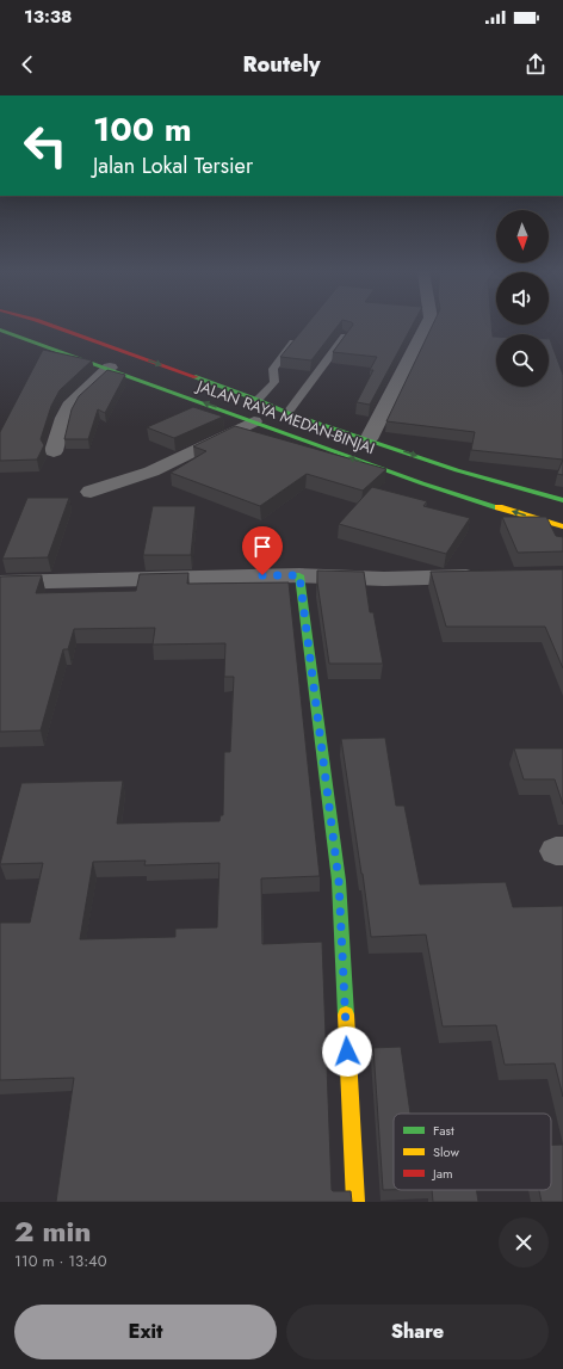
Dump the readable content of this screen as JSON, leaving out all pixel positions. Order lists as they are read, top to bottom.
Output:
{
  "streets": {
    "main road": ["JALAN RAYA MEDAN-BINJAI"]
  },
  "legend": ["Fast", "Slow", "Jam"],
  "north": "bottom",
  "page": {
    "status": "13:38",
    "header": "Routely",
    "turn": ["100 m", "Jalan Lokal Tersier"],
    "heading": ["2 min", "110 m · 13:40"],
    "buttons": ["Exit", "Share"]
  }
}
